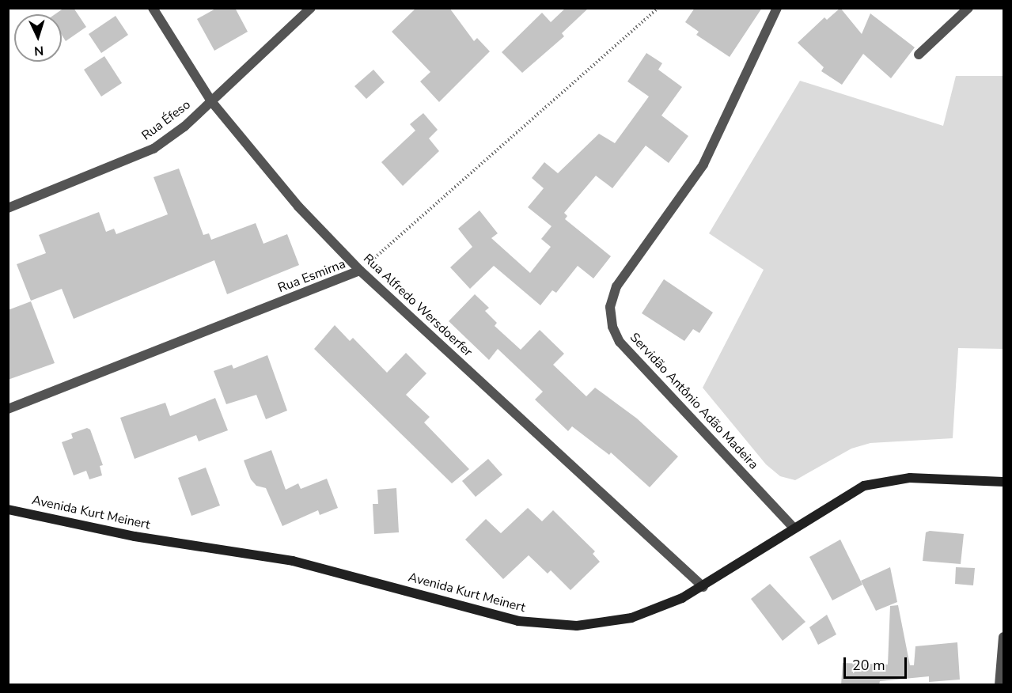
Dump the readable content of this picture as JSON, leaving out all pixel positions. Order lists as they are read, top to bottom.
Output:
{
  "streets": {
    "main road": ["Avenida Kurt Meinert"],
    "street": [
      "Rua Éfeso",
      "Rua Esmirna",
      "Rua Alfredo Wersdoerfer",
      "Servidão Antônio Adão Madeira"
    ]
  },
  "crossings": [
    ["Rua Éfeso", "Rua Alfredo Wersdoerfer"],
    ["Rua Esmirna", "Rua Alfredo Wersdoerfer"],
    ["Rua Alfredo Wersdoerfer", "Avenida Kurt Meinert"],
    ["Servidão Antônio Adão Madeira", "Avenida Kurt Meinert"]
  ],
  "scale_bar": "20 m",
  "north": "bottom"
}
